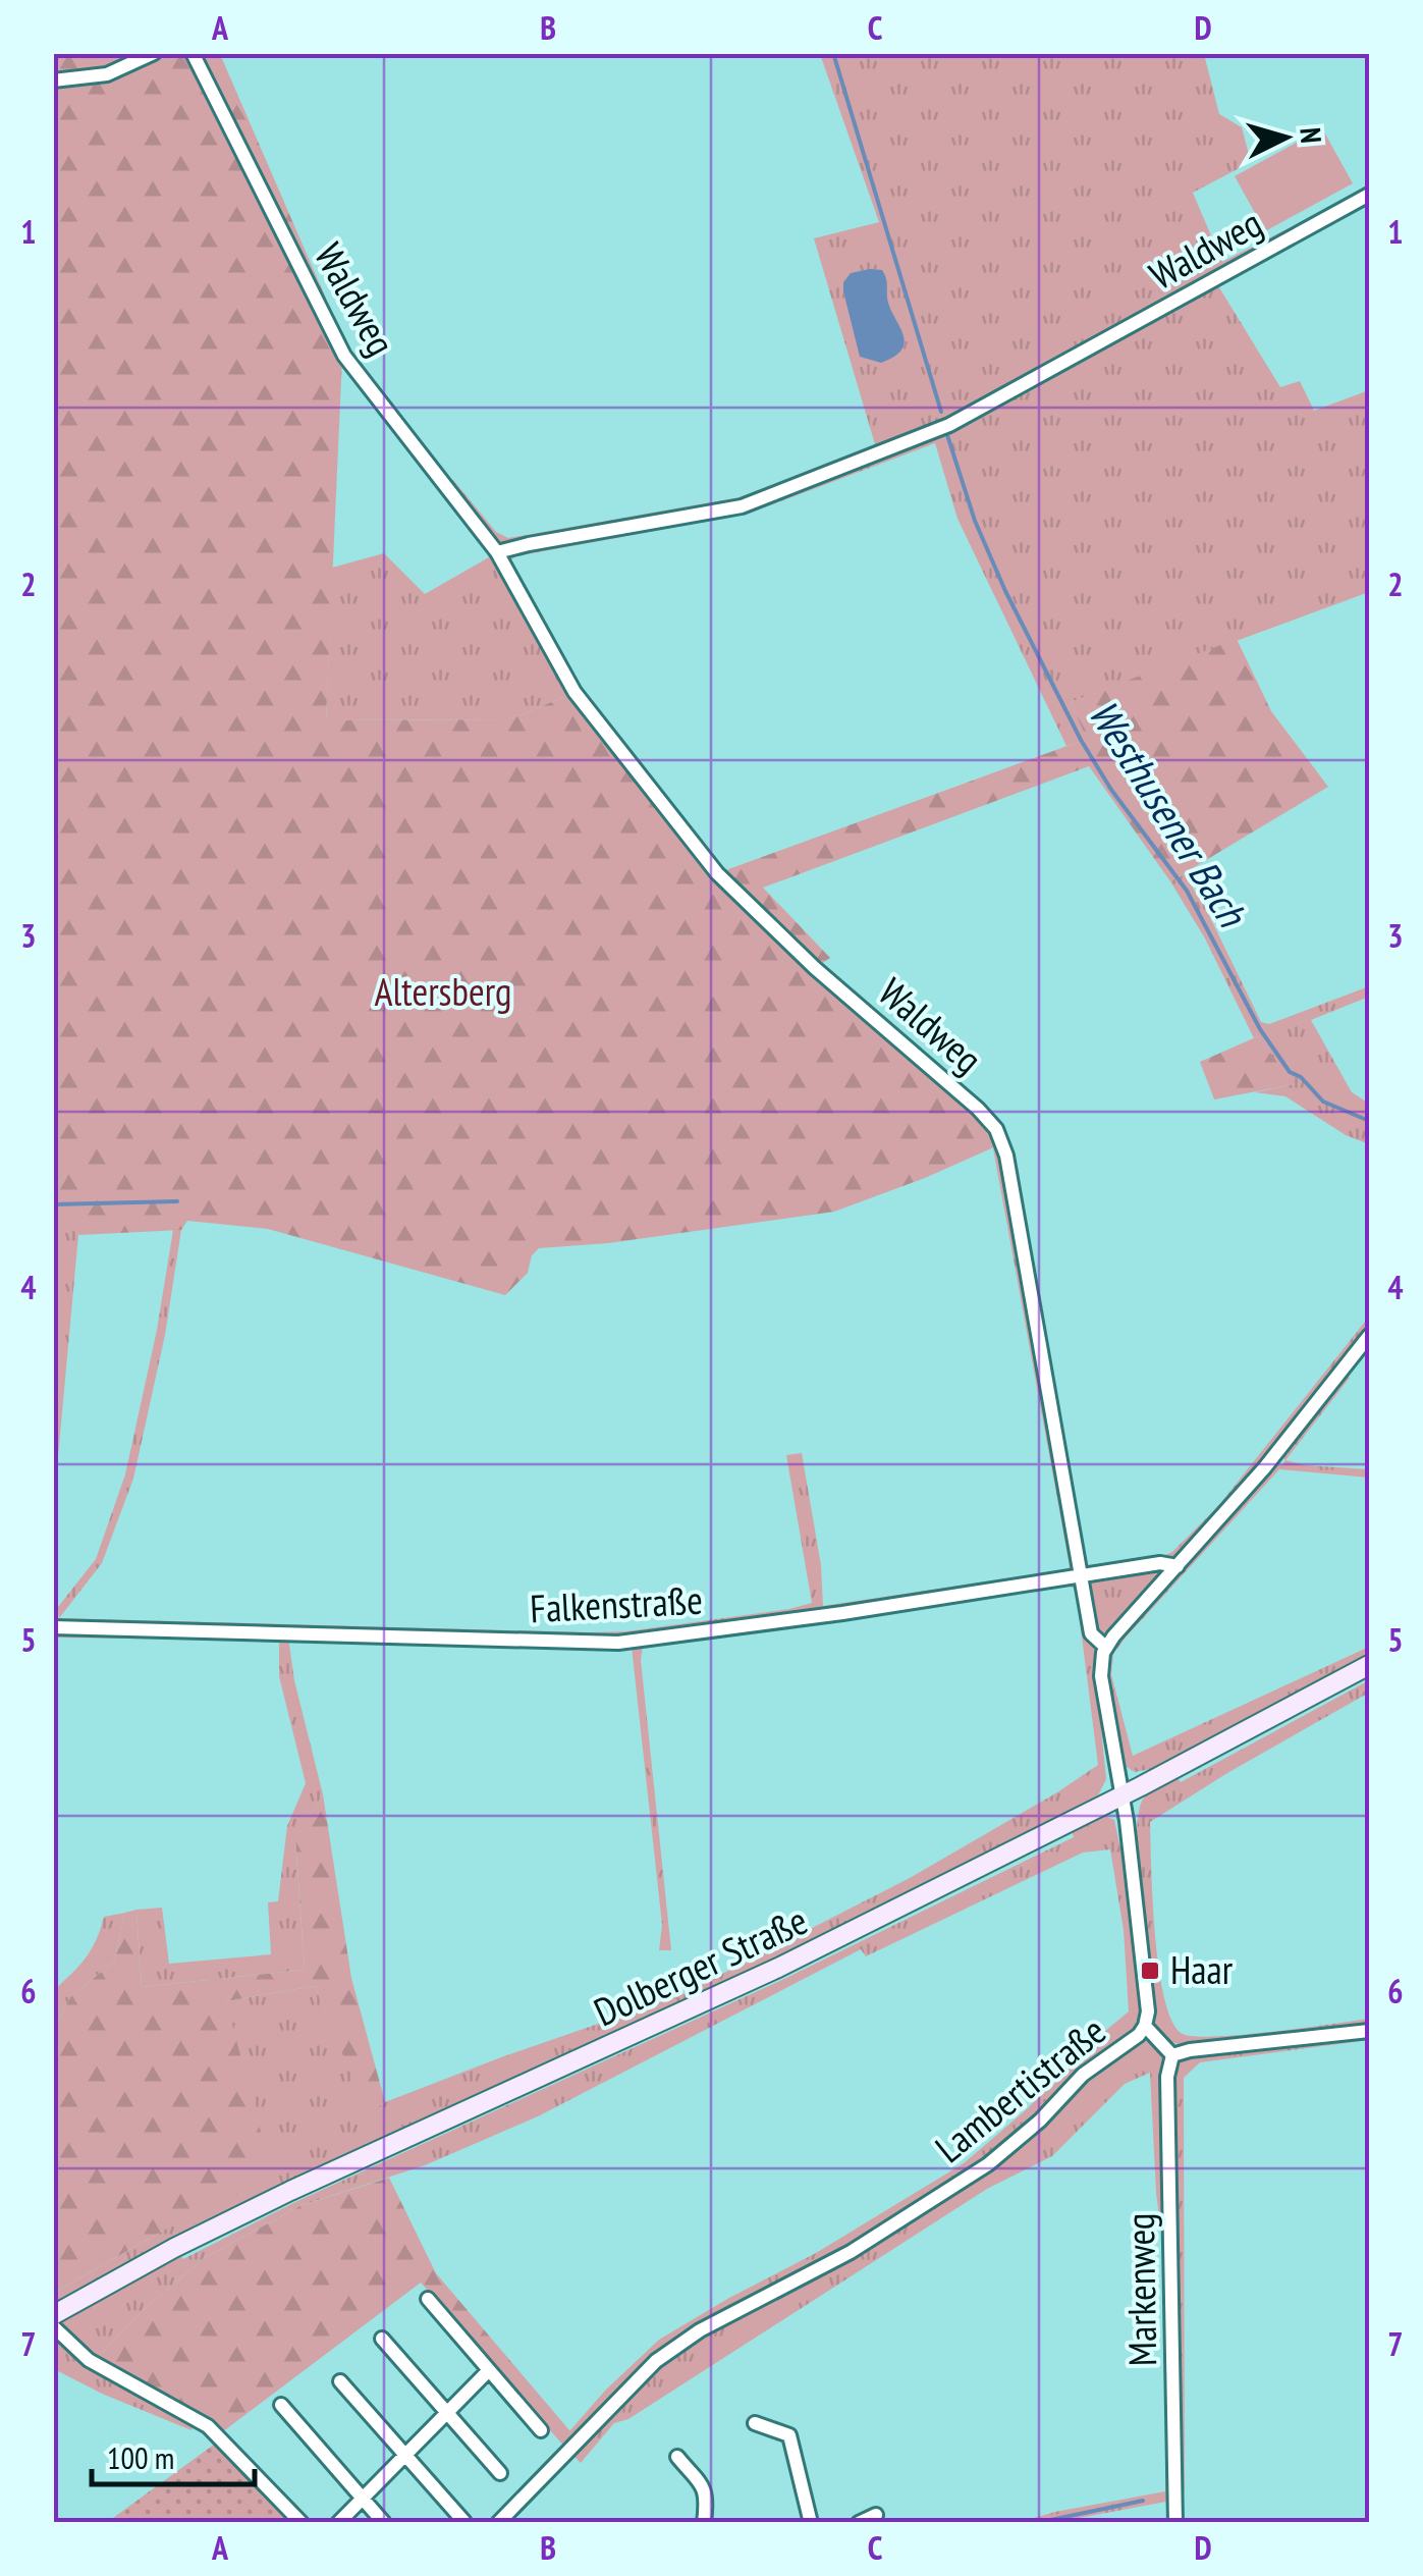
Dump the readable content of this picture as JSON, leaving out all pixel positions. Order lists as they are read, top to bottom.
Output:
{
  "streets": {
    "main road": ["Dolberger Straße"],
    "street": [
      "Waldweg",
      "Falkenstraße",
      "Lambertistraße",
      "Markenweg"
    ]
  },
  "crossings": [
    ["Waldweg", "Falkenstraße"],
    ["Waldweg", "Lambertistraße"],
    ["Dolberger Straße", "Lambertistraße"]
  ],
  "water": ["Westhusener Bach"],
  "parks": ["Altersberg"],
  "places": {
    "transit": ["Haar"]
  },
  "scale_bar": "100 m",
  "north": "right",
  "grid": {
    "columns": [
      "A",
      "B",
      "C",
      "D"
    ],
    "rows": [
      "1",
      "2",
      "3",
      "4",
      "5",
      "6",
      "7"
    ]
  }
}
